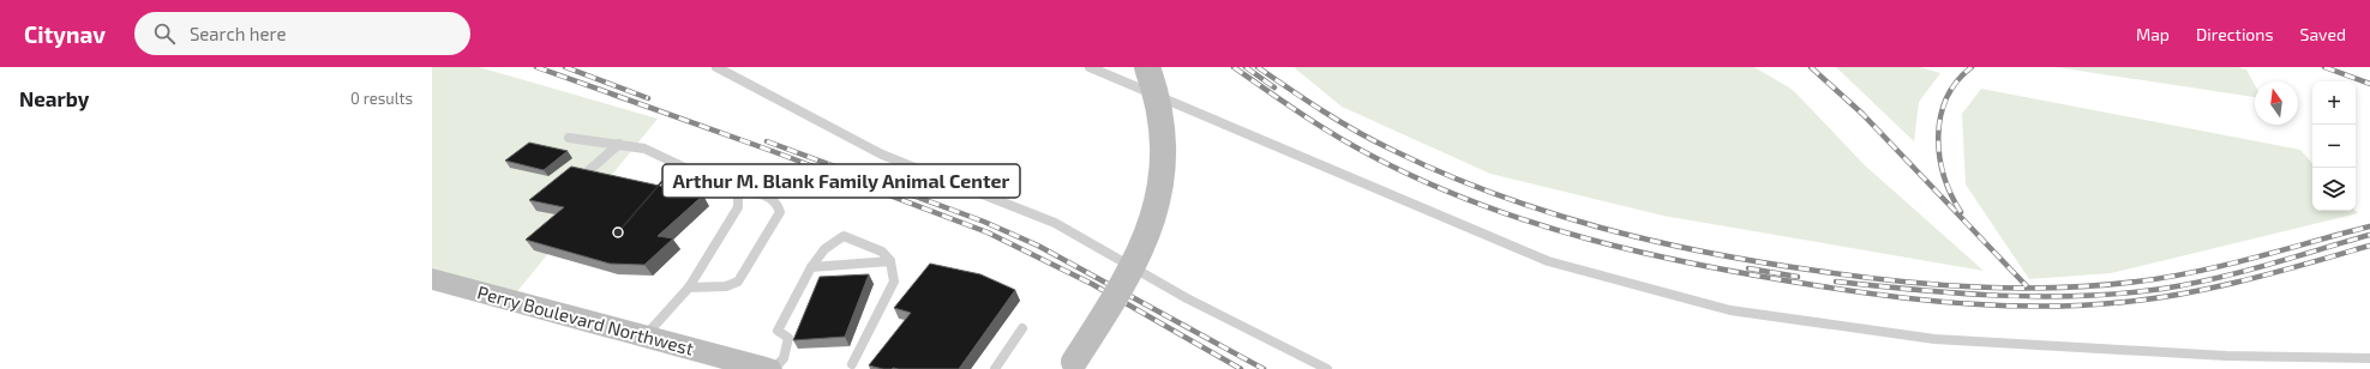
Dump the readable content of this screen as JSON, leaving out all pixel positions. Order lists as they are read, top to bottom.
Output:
{
  "streets": {
    "street": ["Perry Boulevard Northwest"]
  },
  "places": ["Arthur M. Blank Family Animal Center"],
  "north": "top",
  "page": {
    "header": "Citynav",
    "search": "Search here",
    "nav": ["Map", "Directions", "Saved"],
    "heading": ["Nearby", "0 results"],
    "map_buttons": ["+", "−"]
  }
}
